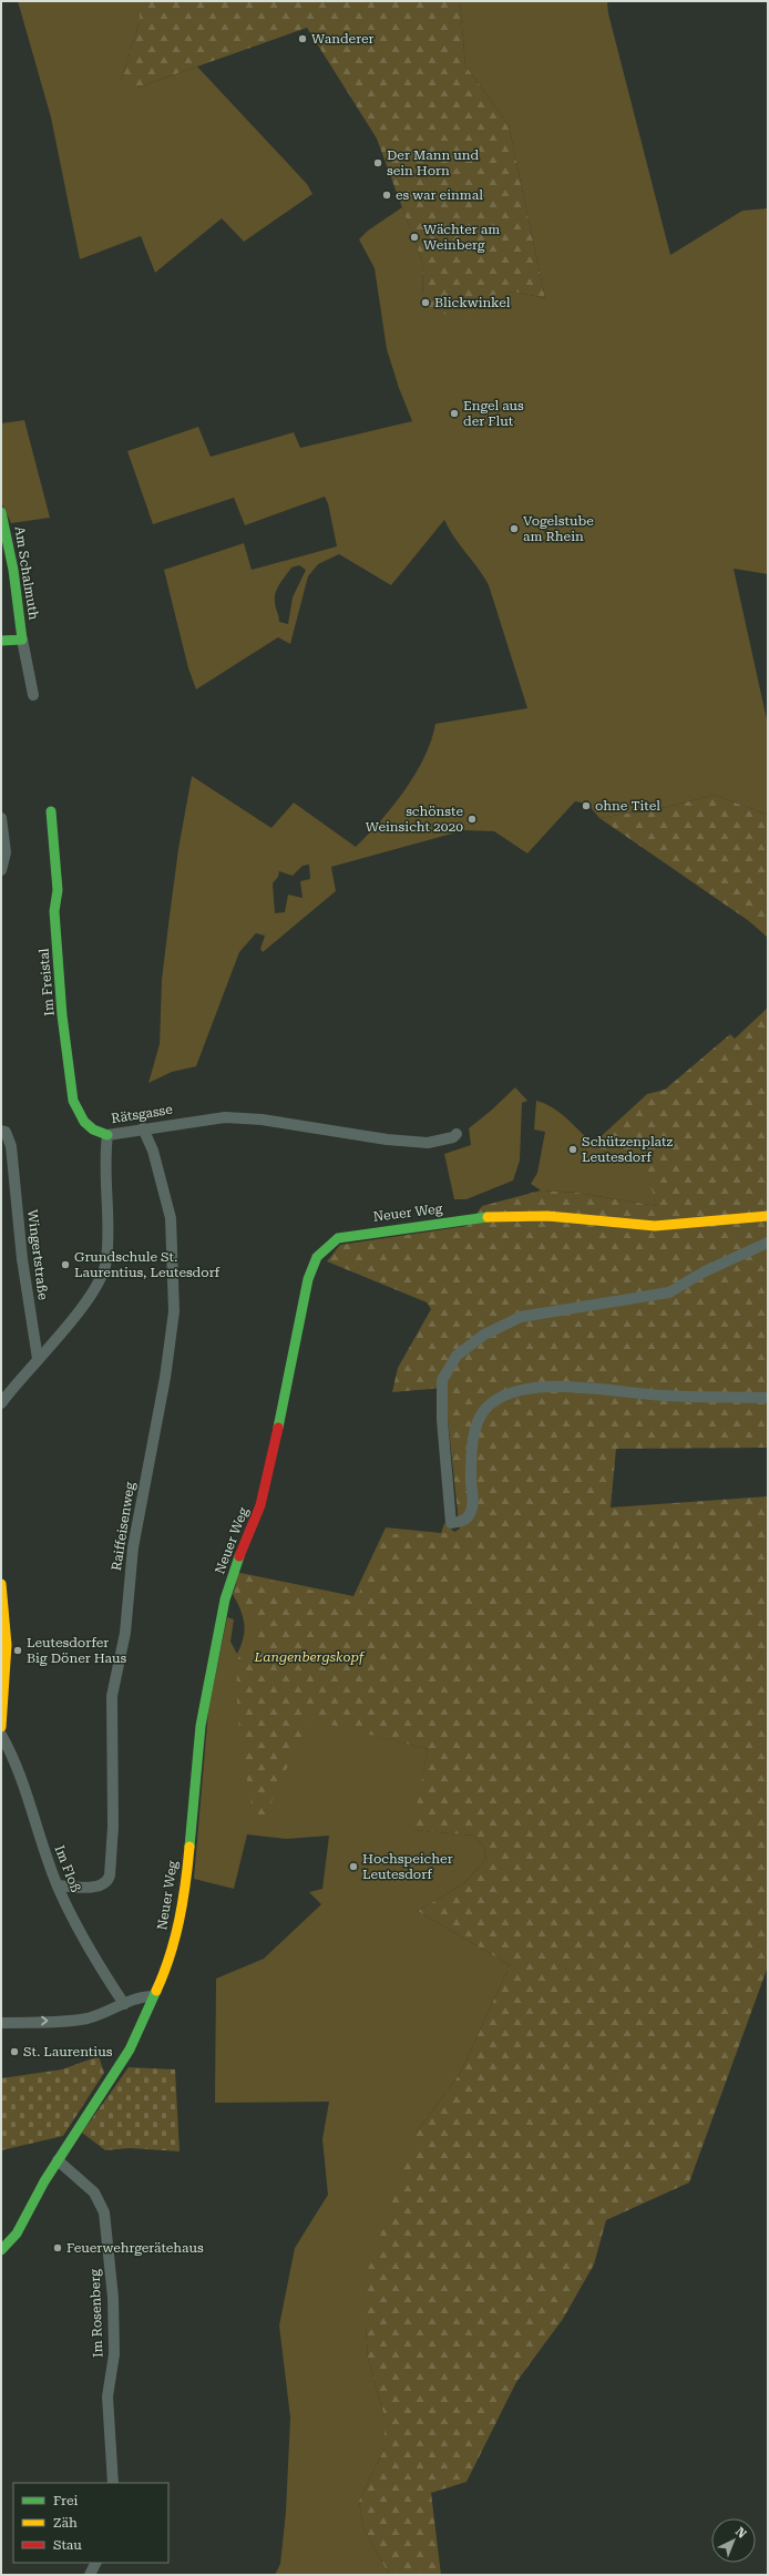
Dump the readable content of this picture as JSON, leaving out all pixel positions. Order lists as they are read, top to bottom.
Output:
{
  "streets": {
    "street": [
      "Am Schalmuth",
      "Im Freistal",
      "Rätsgasse",
      "Neuer Weg",
      "Wingertstraße",
      "Raiffeisenweg",
      "Im Floß",
      "Im Rosenberg"
    ]
  },
  "crossings": [
    ["Im Freistal", "Rätsgasse"],
    ["Rätsgasse", "Wingertstraße"],
    ["Rätsgasse", "Raiffeisenweg"],
    ["Neuer Weg", "Im Rosenberg"],
    ["Raiffeisenweg", "Im Floß"]
  ],
  "parks": ["Langenbergskopf"],
  "places": [
    "Wanderer",
    "Der Mann und sein Horn",
    "es war einmal",
    "Wächter am Weinberg",
    "Blickwinkel",
    "Engel aus der Flut",
    "Vogelstube am Rhein",
    "ohne Titel",
    "schönste Weinsicht 2020",
    "Schützenplatz Leutesdorf",
    "Grundschule St. Laurentius, Leutesdorf",
    "Leutesdorfer Big Döner Haus",
    "Hochspeicher Leutesdorf",
    "St. Laurentius",
    "Feuerwehrgerätehaus"
  ],
  "legend": ["Frei", "Zäh", "Stau"],
  "north": "top right"
}
